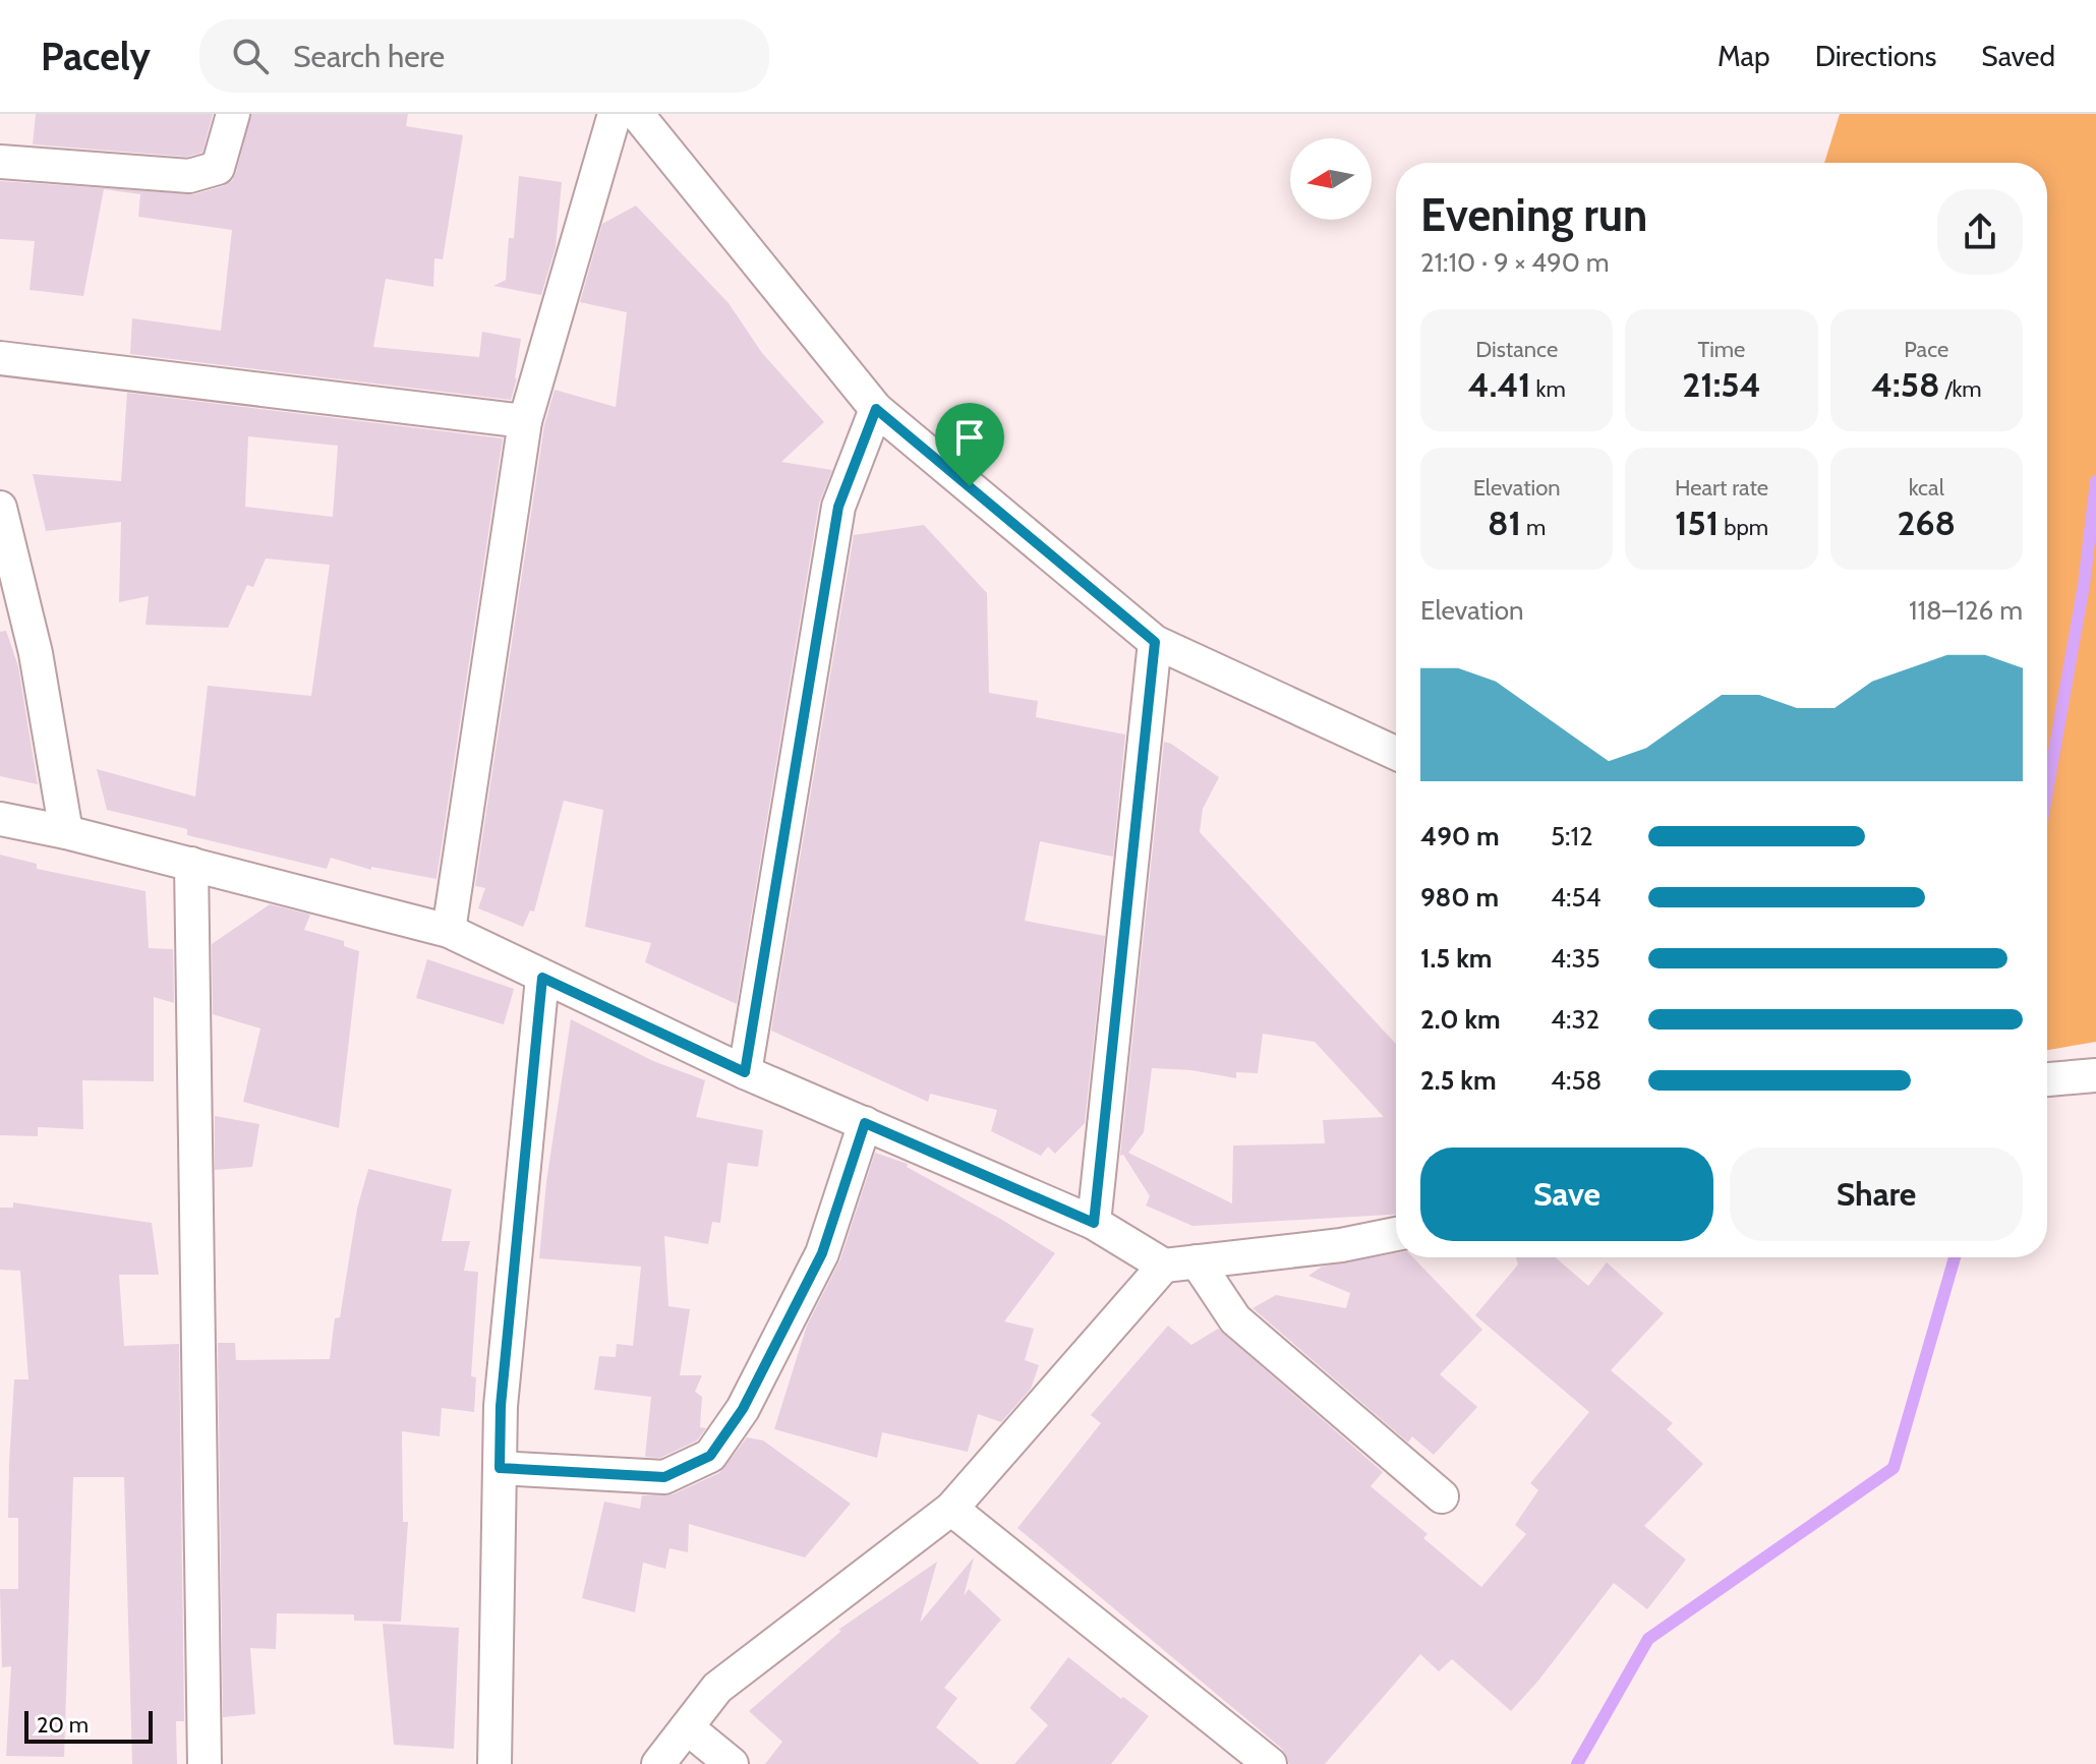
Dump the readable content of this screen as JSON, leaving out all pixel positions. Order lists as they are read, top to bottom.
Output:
{
  "scale_bar": "20 m",
  "north": "left",
  "page": {
    "header": "Pacely",
    "search": "Search here",
    "nav": ["Map", "Directions", "Saved"],
    "heading": ["Evening run", "21:10 · 9 × 490 m"],
    "stats": [
      ["Distance", "4.41 km"],
      ["Time", "21:54"],
      ["Pace", "4:58 /km"],
      ["Elevation", "81 m"],
      ["Heart rate", "151 bpm"],
      ["kcal", "268"]
    ],
    "chart": ["Elevation", "118–126 m"],
    "list": [
      {
        "name": "490 m",
        "note": "5:12"
      },
      {
        "name": "980 m",
        "note": "4:54"
      },
      {
        "name": "1.5 km",
        "note": "4:35"
      },
      {
        "name": "2.0 km",
        "note": "4:32"
      },
      {
        "name": "2.5 km",
        "note": "4:58"
      }
    ],
    "buttons": ["Save", "Share"],
    "scale": "20 m"
  }
}
